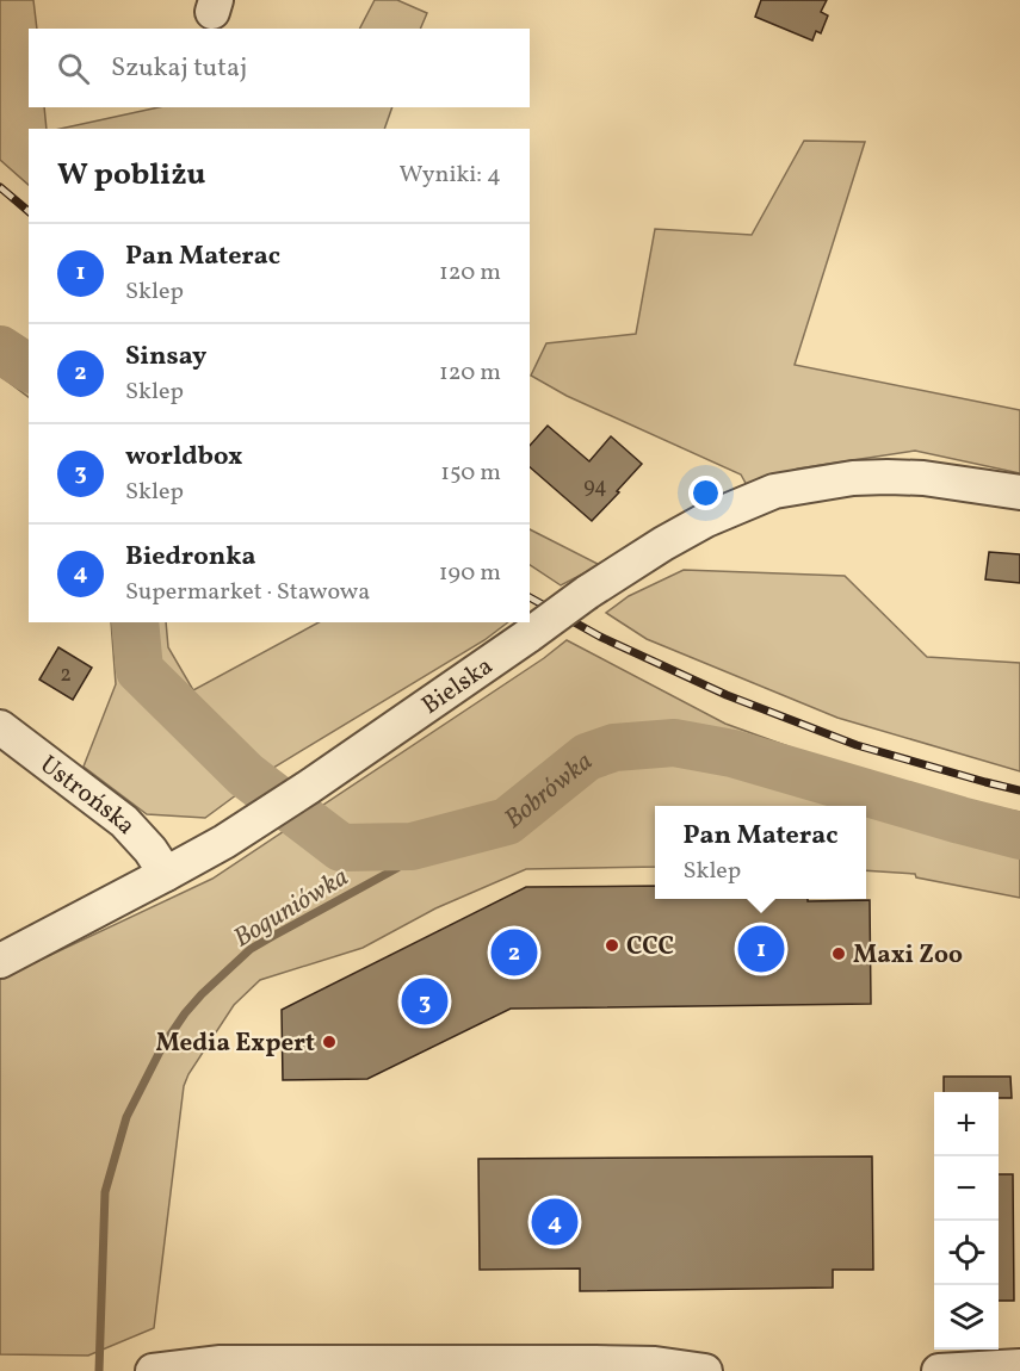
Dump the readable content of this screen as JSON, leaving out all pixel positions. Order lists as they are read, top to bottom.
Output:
{
  "streets": {
    "street": ["Bielska", "Ustrońska"]
  },
  "crossings": [
    ["Bielska", "Ustrońska"]
  ],
  "water": ["Bobrówka", "Boguniówka"],
  "places": ["CCC", "Maxi Zoo", "Media Expert"],
  "house_numbers": ["94", "2"],
  "page": {
    "search": "Szukaj tutaj",
    "heading": ["W pobliżu", "Wyniki: 4"],
    "list": [
      {
        "mark": "1",
        "name": "Pan Materac",
        "note": "Sklep",
        "value": "120 m"
      },
      {
        "mark": "2",
        "name": "Sinsay",
        "note": "Sklep",
        "value": "120 m"
      },
      {
        "mark": "3",
        "name": "worldbox",
        "note": "Sklep",
        "value": "150 m"
      },
      {
        "mark": "4",
        "name": "Biedronka",
        "note": "Supermarket · Stawowa",
        "value": "190 m"
      }
    ],
    "popup": ["Pan Materac", "Sklep"],
    "pins": [
      "1",
      "2",
      "3",
      "4"
    ],
    "map_buttons": ["+", "−"]
  }
}
